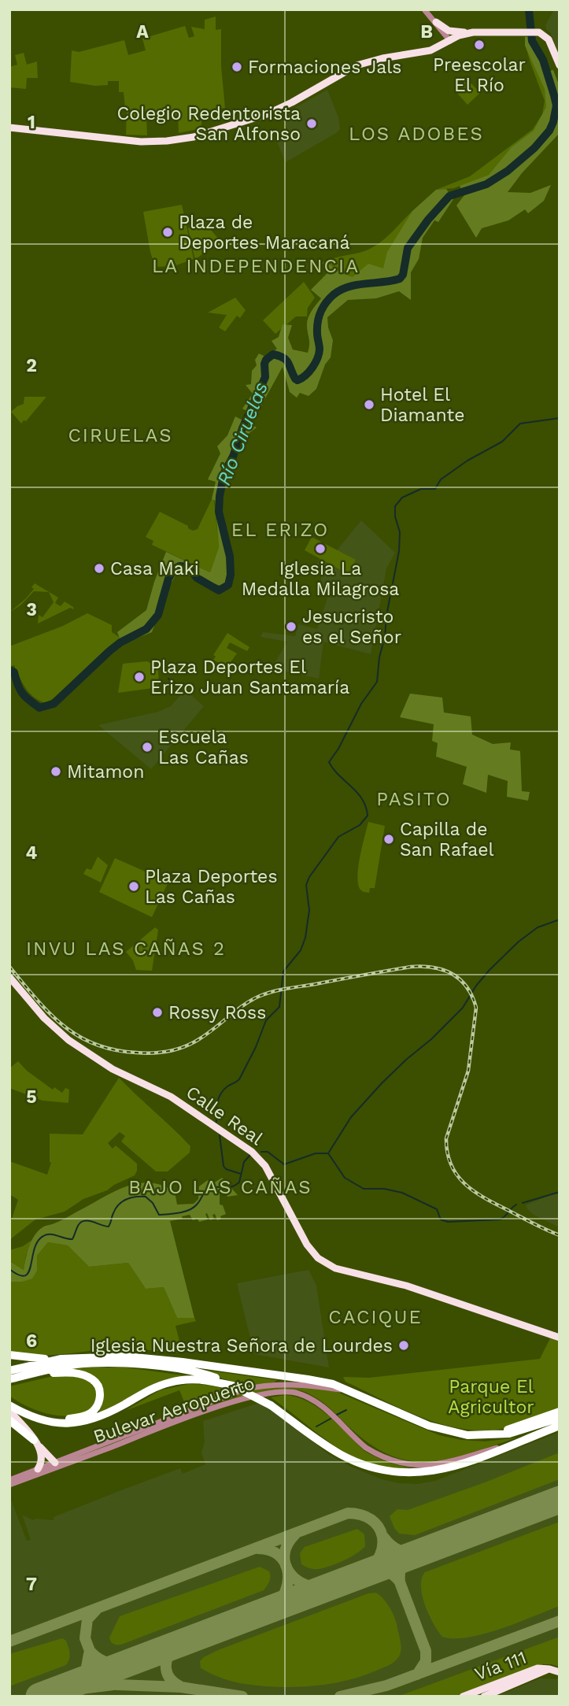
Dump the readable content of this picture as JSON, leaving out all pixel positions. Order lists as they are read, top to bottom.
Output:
{
  "streets": {
    "main road": ["Calle Real", "Vía 111"],
    "street": ["Bulevar Aeropuerto"]
  },
  "districts": [
    "LOS ADOBES",
    "LA INDEPENDENCIA",
    "CIRUELAS",
    "EL ERIZO",
    "PASITO",
    "INVU LAS CAÑAS 2",
    "BAJO LAS CAÑAS",
    "CACIQUE"
  ],
  "water": ["Río Ciruelas"],
  "parks": ["Parque El Agricultor"],
  "places": [
    "Preescolar El Río",
    "Formaciones Jals",
    "Colegio Redentorista San Alfonso",
    "Plaza de Deportes Maracaná",
    "Hotel El Diamante",
    "Iglesia La Medalla Milagrosa",
    "Casa Maki",
    "Jesucristo es el Señor",
    "Plaza Deportes El Erizo Juan Santamaría",
    "Escuela Las Cañas",
    "Mitamon",
    "Capilla de San Rafael",
    "Plaza Deportes Las Cañas",
    "Rossy Ross",
    "Iglesia Nuestra Señora de Lourdes"
  ],
  "grid": {
    "columns": ["A", "B"],
    "rows": [
      "1",
      "2",
      "3",
      "4",
      "5",
      "6",
      "7"
    ]
  }
}
